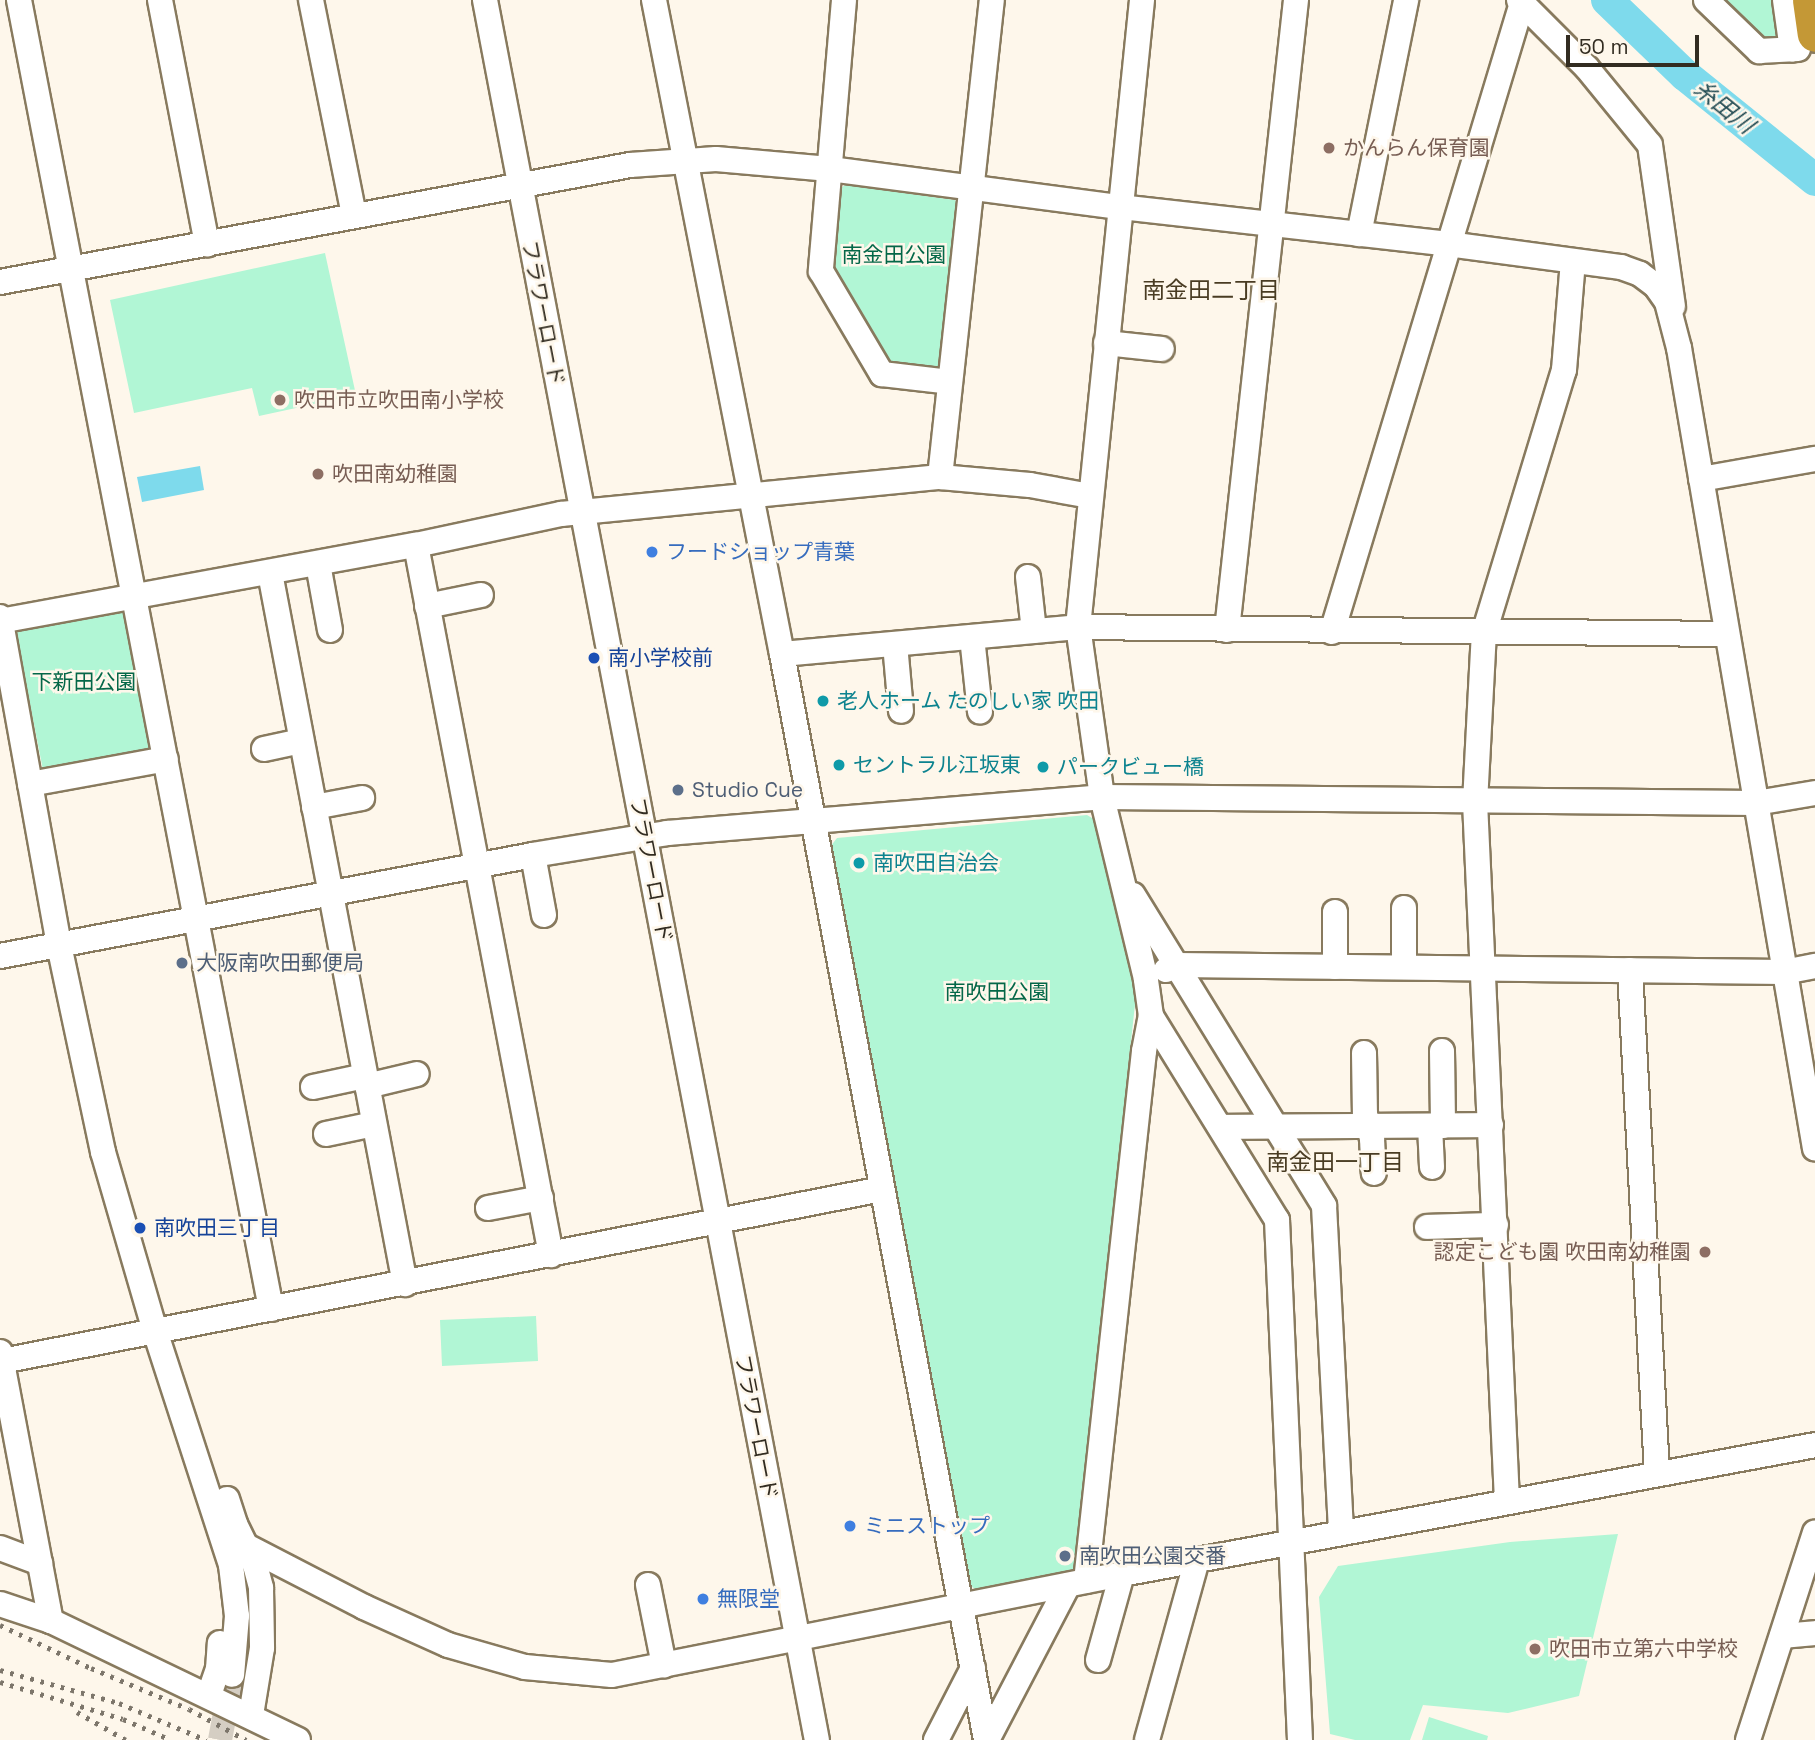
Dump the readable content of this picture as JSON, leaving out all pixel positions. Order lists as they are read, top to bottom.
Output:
{
  "streets": {
    "street": ["フラワーロード"]
  },
  "districts": ["南金田二丁目", "南金田一丁目"],
  "water": ["糸田川"],
  "parks": ["南金田公園", "下新田公園", "南吹田公園"],
  "places": [
    "かんらん保育園",
    "吹田市立吹田南小学校",
    "吹田南幼稚園",
    "フードショップ青葉",
    "南小学校前",
    "老人ホーム たのしい家 吹田",
    "セントラル江坂東",
    "パークビュー橋",
    "Studio Cue",
    "南吹田自治会",
    "大阪南吹田郵便局",
    "南吹田三丁目",
    "認定こども園 吹田南幼稚園",
    "ミニストップ",
    "南吹田公園交番",
    "無限堂",
    "吹田市立第六中学校"
  ],
  "scale_bar": "50 m"
}
